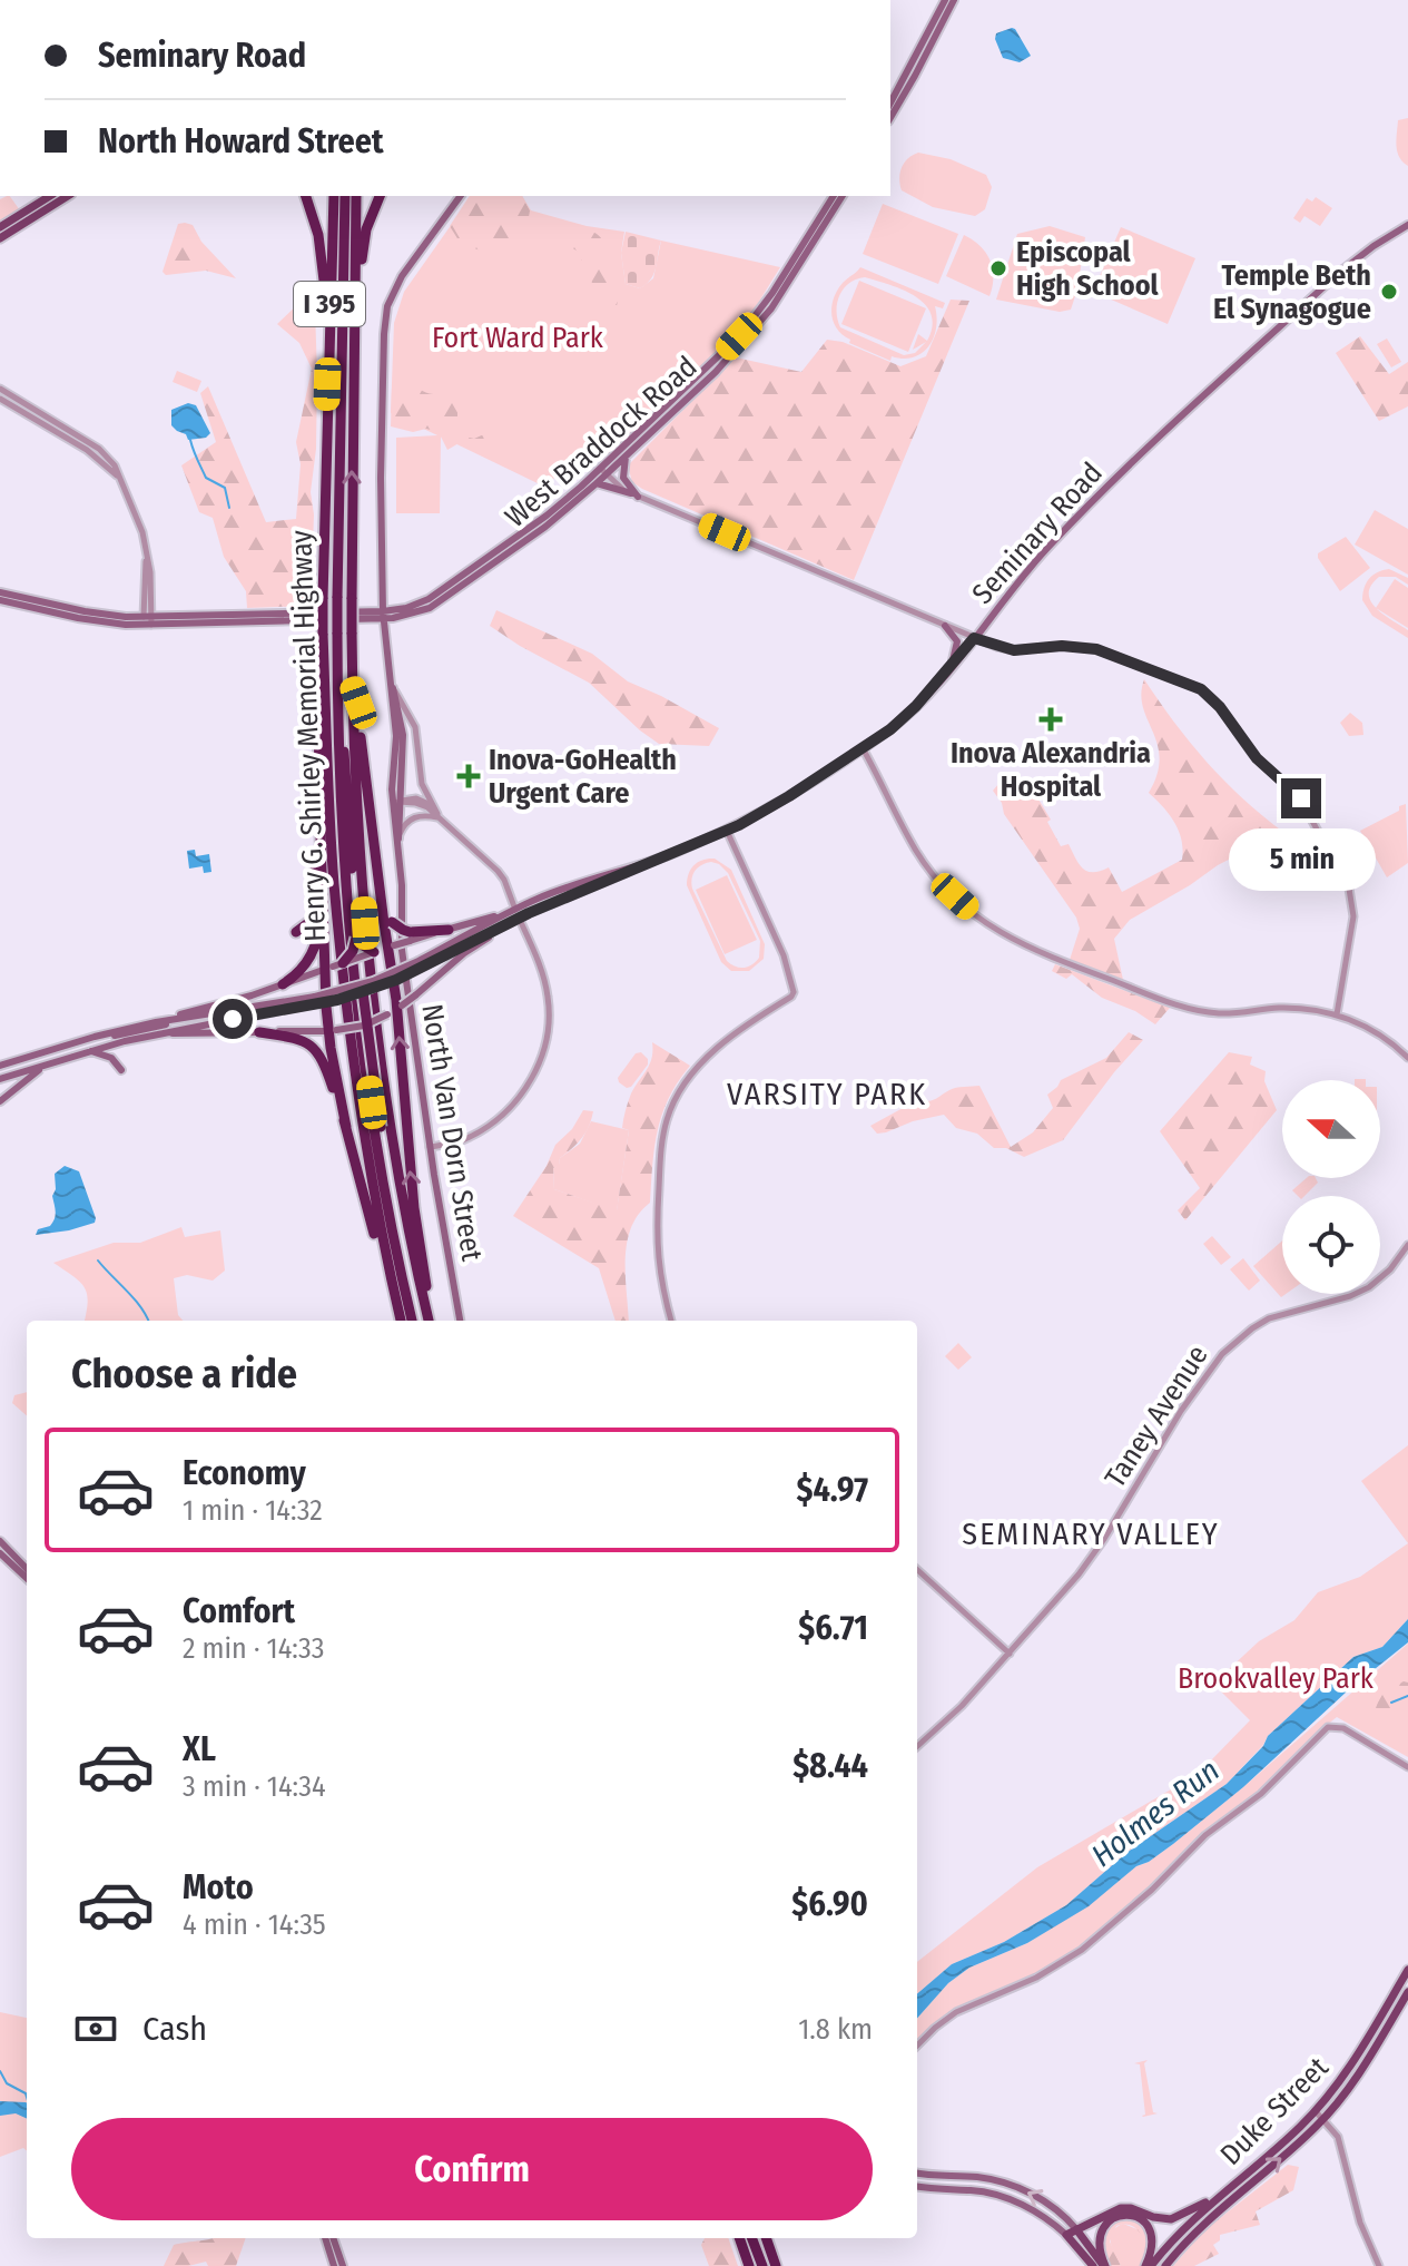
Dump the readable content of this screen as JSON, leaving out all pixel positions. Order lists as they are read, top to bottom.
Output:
{
  "streets": {
    "highway": ["I 395", "Henry G. Shirley Memorial Highway"],
    "main road": [
      "West Braddock Road",
      "Seminary Road",
      "North Van Dorn Street",
      "Duke Street"
    ],
    "street": ["Taney Avenue"]
  },
  "crossings": [
    ["West Braddock Road", "North Van Dorn Street"]
  ],
  "districts": ["VARSITY PARK", "SEMINARY VALLEY"],
  "water": ["Holmes Run"],
  "parks": ["Fort Ward Park", "Brookvalley Park"],
  "places": {
    "other": ["Episcopal High School", "Temple Beth El Synagogue"],
    "health": ["Inova Alexandria Hospital", "Inova-GoHealth Urgent Care"]
  },
  "north": "left",
  "page": {
    "banner": ["Seminary Road", "North Howard Street"],
    "bubble": "5 min",
    "heading": "Choose a ride",
    "list": [
      {
        "name": "Economy",
        "note": "1 min · 14:32",
        "value": "$4.97"
      },
      {
        "name": "Comfort",
        "note": "2 min · 14:33",
        "value": "$6.71"
      },
      {
        "name": "XL",
        "note": "3 min · 14:34",
        "value": "$8.44"
      },
      {
        "name": "Moto",
        "note": "4 min · 14:35",
        "value": "$6.90"
      }
    ],
    "pay": ["Cash", "1.8 km"],
    "buttons": "Confirm"
  }
}
